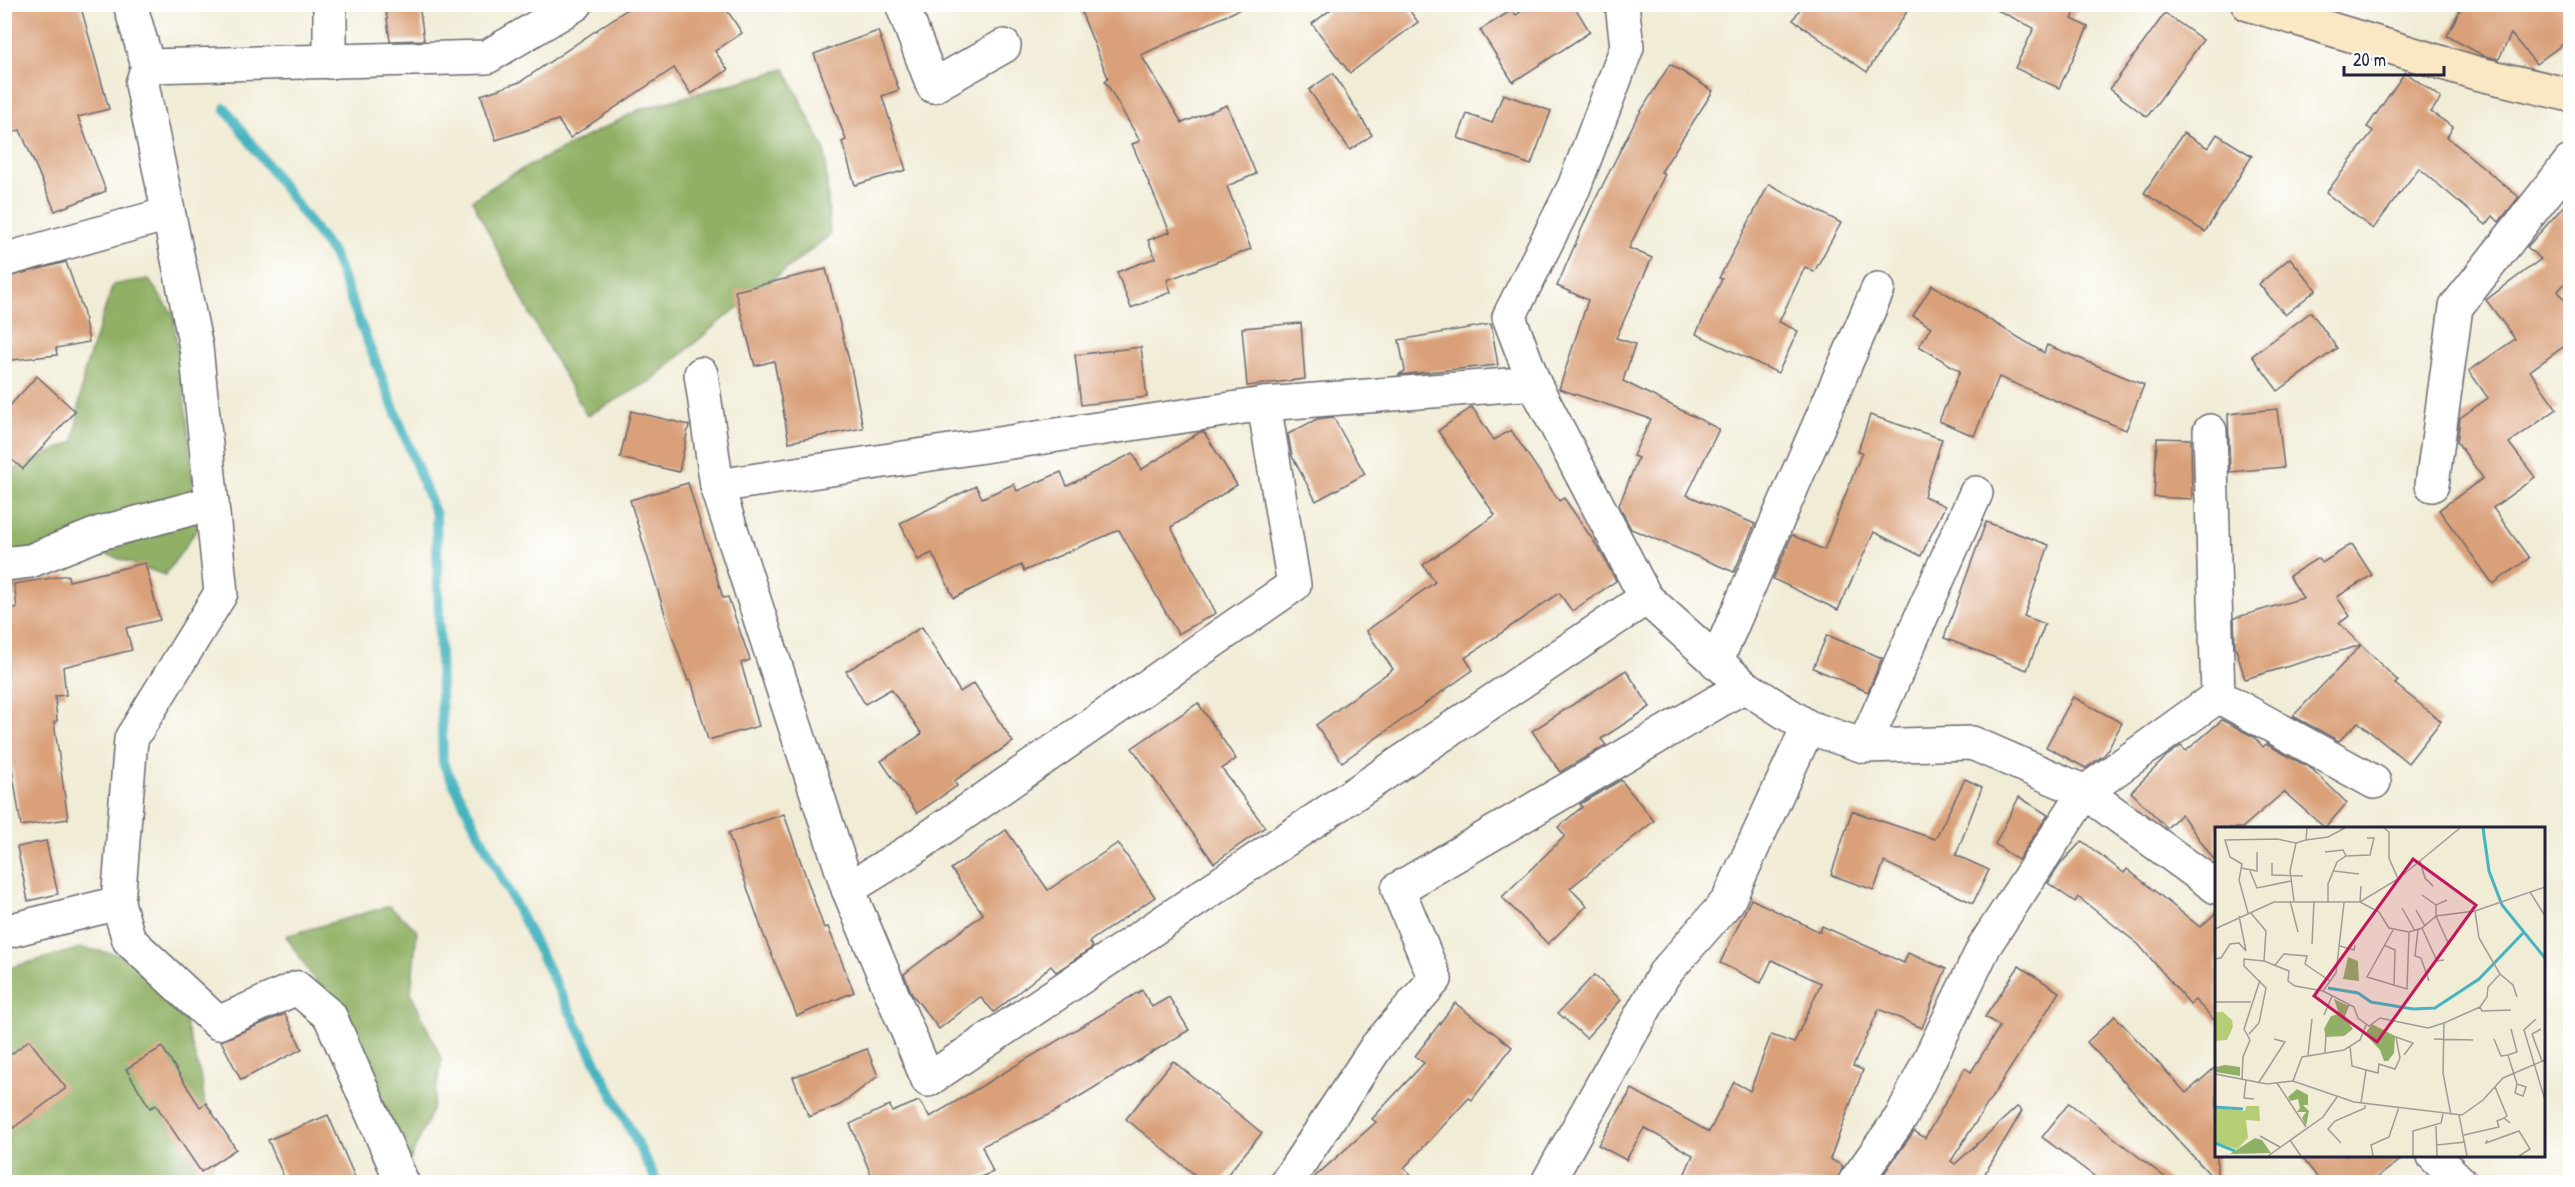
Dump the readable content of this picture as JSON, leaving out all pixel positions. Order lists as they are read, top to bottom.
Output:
{
  "scale_bar": "20 m"
}
